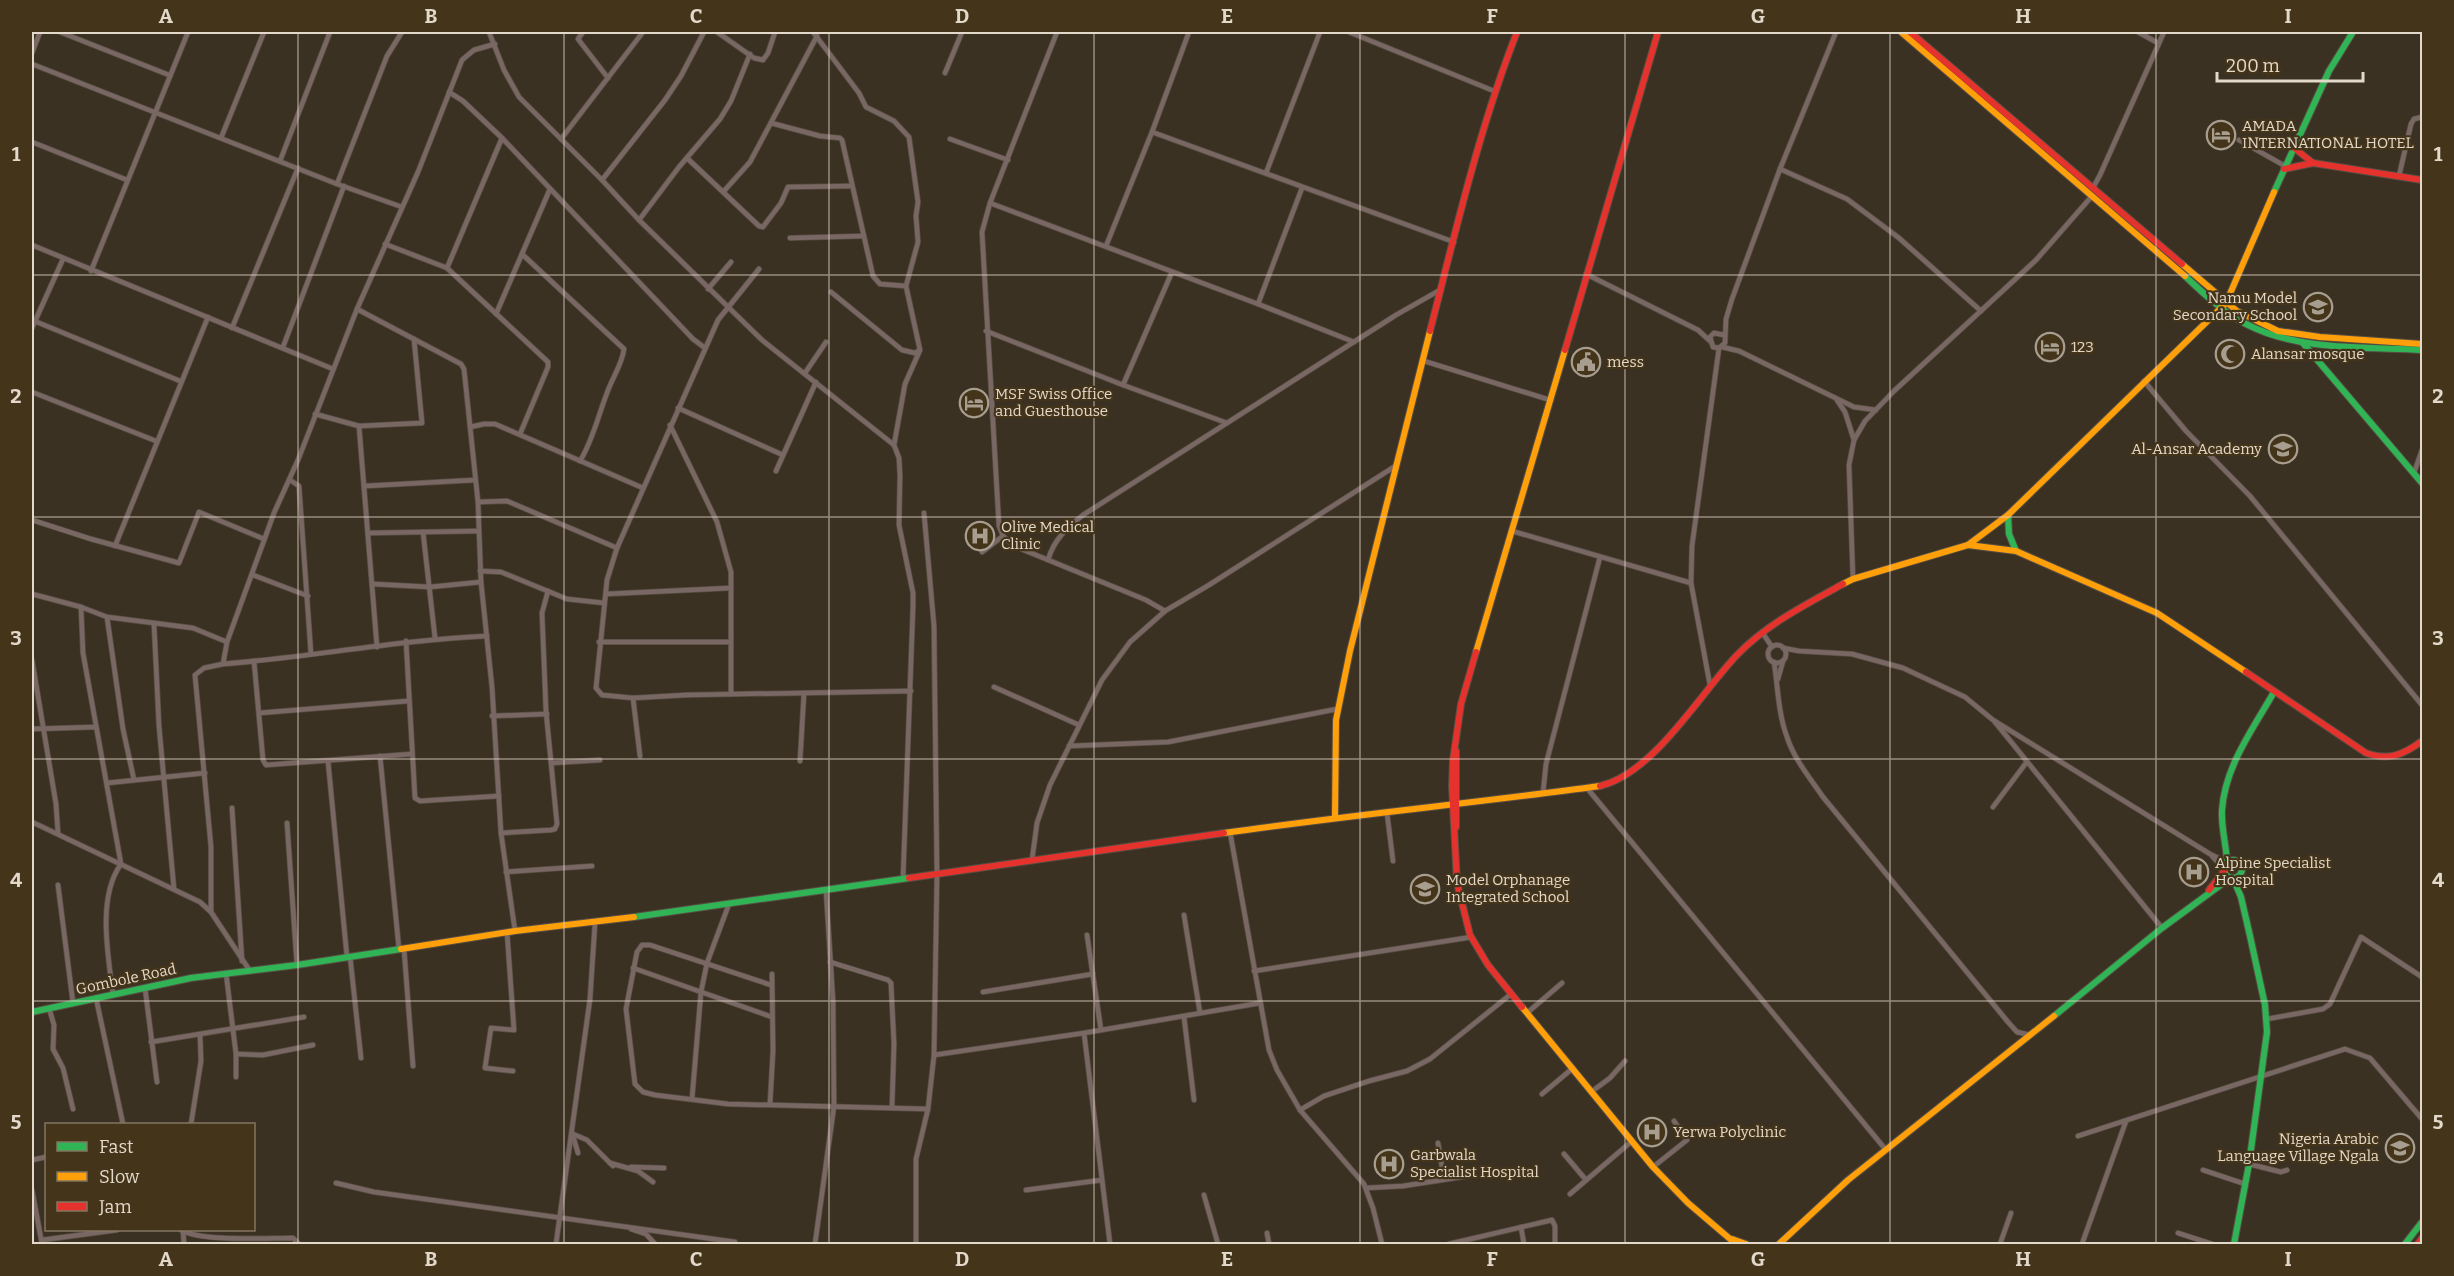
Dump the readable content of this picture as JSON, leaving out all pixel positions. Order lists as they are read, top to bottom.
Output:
{
  "streets": {
    "street": ["Gombole Road"]
  },
  "places": {
    "hotel": ["AMADA INTERNATIONAL HOTEL", "123", "MSF Swiss Office and Guesthouse"],
    "school or university": [
      "Namu Model Secondary School",
      "Al-Ansar Academy",
      "Model Orphanage Integrated School",
      "Nigeria Arabic Language Village Ngala"
    ],
    "mosque": ["Alansar mosque"],
    "public building": ["mess"],
    "hospital": [
      "Olive Medical Clinic",
      "Alpine Specialist Hospital",
      "Yerwa Polyclinic",
      "Garbwala Specialist Hospital"
    ]
  },
  "legend": ["Fast", "Slow", "Jam"],
  "scale_bar": "200 m",
  "grid": {
    "columns": [
      "A",
      "B",
      "C",
      "D",
      "E",
      "F",
      "G",
      "H",
      "I"
    ],
    "rows": [
      "1",
      "2",
      "3",
      "4",
      "5"
    ]
  }
}
